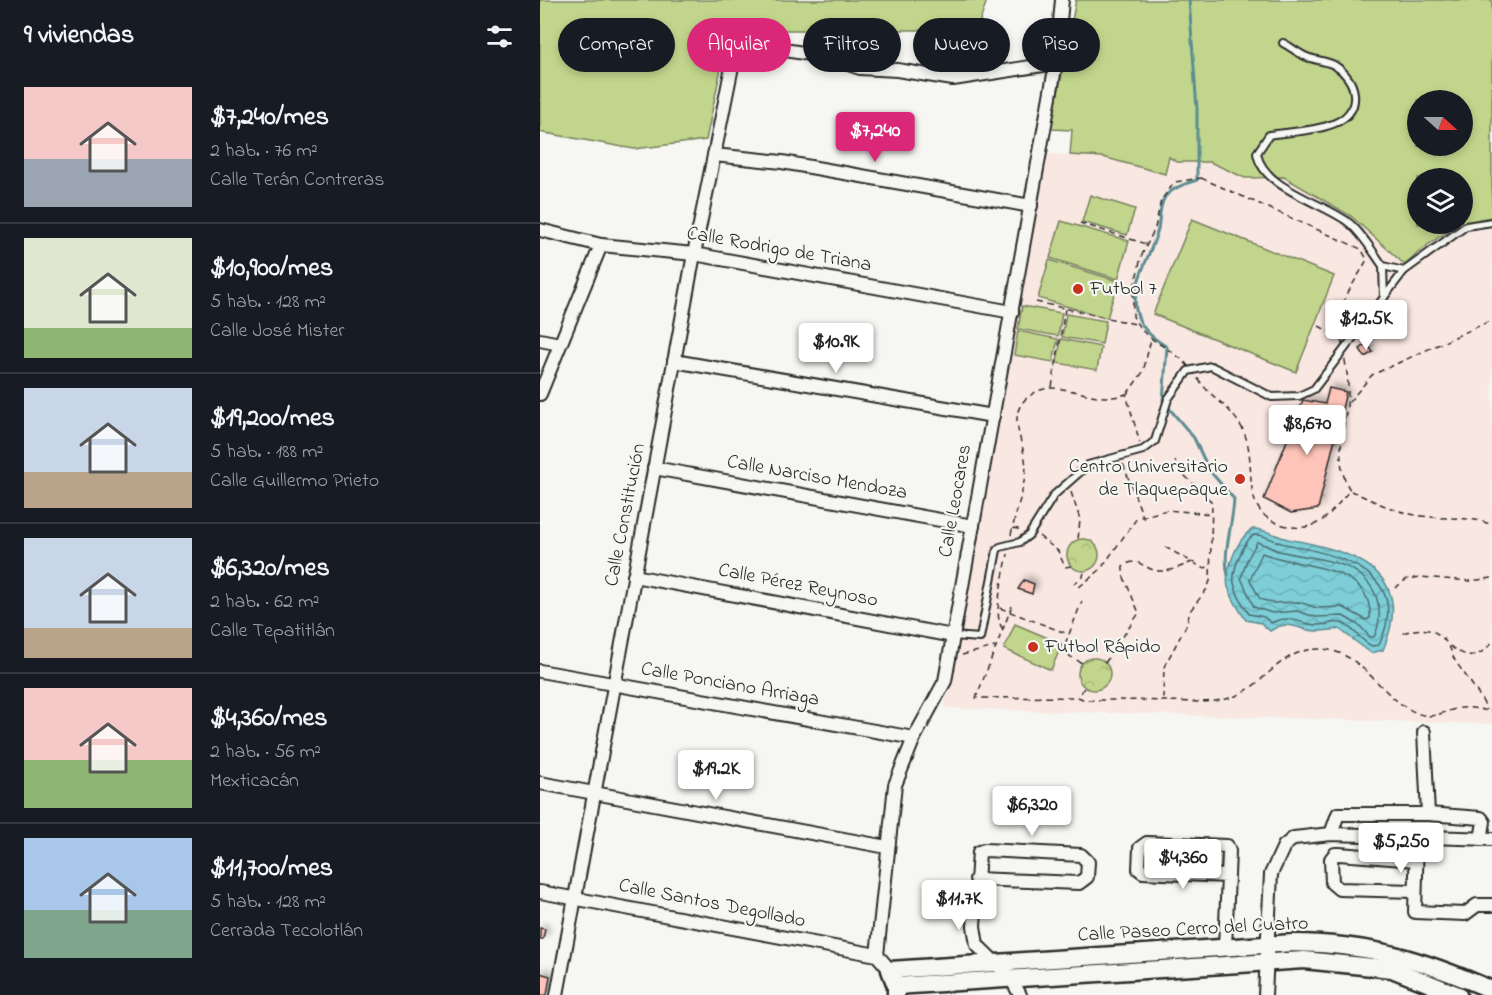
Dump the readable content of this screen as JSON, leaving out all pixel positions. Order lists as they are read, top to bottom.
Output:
{
  "streets": {
    "street": [
      "Calle Rodrigo de Triana",
      "Calle Narciso Mendoza",
      "Calle Leocares",
      "Calle Constitución",
      "Calle Pérez Reynoso",
      "Calle Ponciano Arriaga",
      "Calle Santos Degollado",
      "Calle Paseo Cerro del Cuatro"
    ]
  },
  "crossings": [
    ["Calle Rodrigo de Triana", "Calle Leocares"],
    ["Calle Rodrigo de Triana", "Calle Constitución"],
    ["Calle Narciso Mendoza", "Calle Leocares"],
    ["Calle Narciso Mendoza", "Calle Constitución"],
    ["Calle Leocares", "Calle Pérez Reynoso"],
    ["Calle Leocares", "Calle Ponciano Arriaga"],
    ["Calle Leocares", "Calle Santos Degollado"],
    ["Calle Constitución", "Calle Pérez Reynoso"],
    ["Calle Constitución", "Calle Ponciano Arriaga"],
    ["Calle Constitución", "Calle Santos Degollado"]
  ],
  "places": ["Futbol 7", "Centro Universitario de Tlaquepaque", "Futbol Rápido"],
  "north": "right",
  "page": {
    "heading": "9 viviendas",
    "chip": [
      "Comprar",
      "Alquilar",
      "Filtros",
      "Nuevo",
      "Piso"
    ],
    "list": [
      {
        "name": "$7,240/mes",
        "note": "2 hab. · 76 m² · Calle Terán Contreras"
      },
      {
        "name": "$10,900/mes",
        "note": "5 hab. · 128 m² · Calle José Mister"
      },
      {
        "name": "$19,200/mes",
        "note": "5 hab. · 188 m² · Calle Guillermo Prieto"
      },
      {
        "name": "$6,320/mes",
        "note": "2 hab. · 62 m² · Calle Tepatitlán"
      },
      {
        "name": "$4,360/mes",
        "note": "2 hab. · 56 m² · Mexticacán"
      },
      {
        "name": "$11,700/mes",
        "note": "5 hab. · 128 m² · Cerrada Tecolotlán"
      }
    ],
    "price": [
      "$7,240",
      "$12.5K",
      "$10.9K",
      "$8,670",
      "$19.2K",
      "$6,320",
      "$5,250",
      "$4,360",
      "$11.7K"
    ]
  }
}
